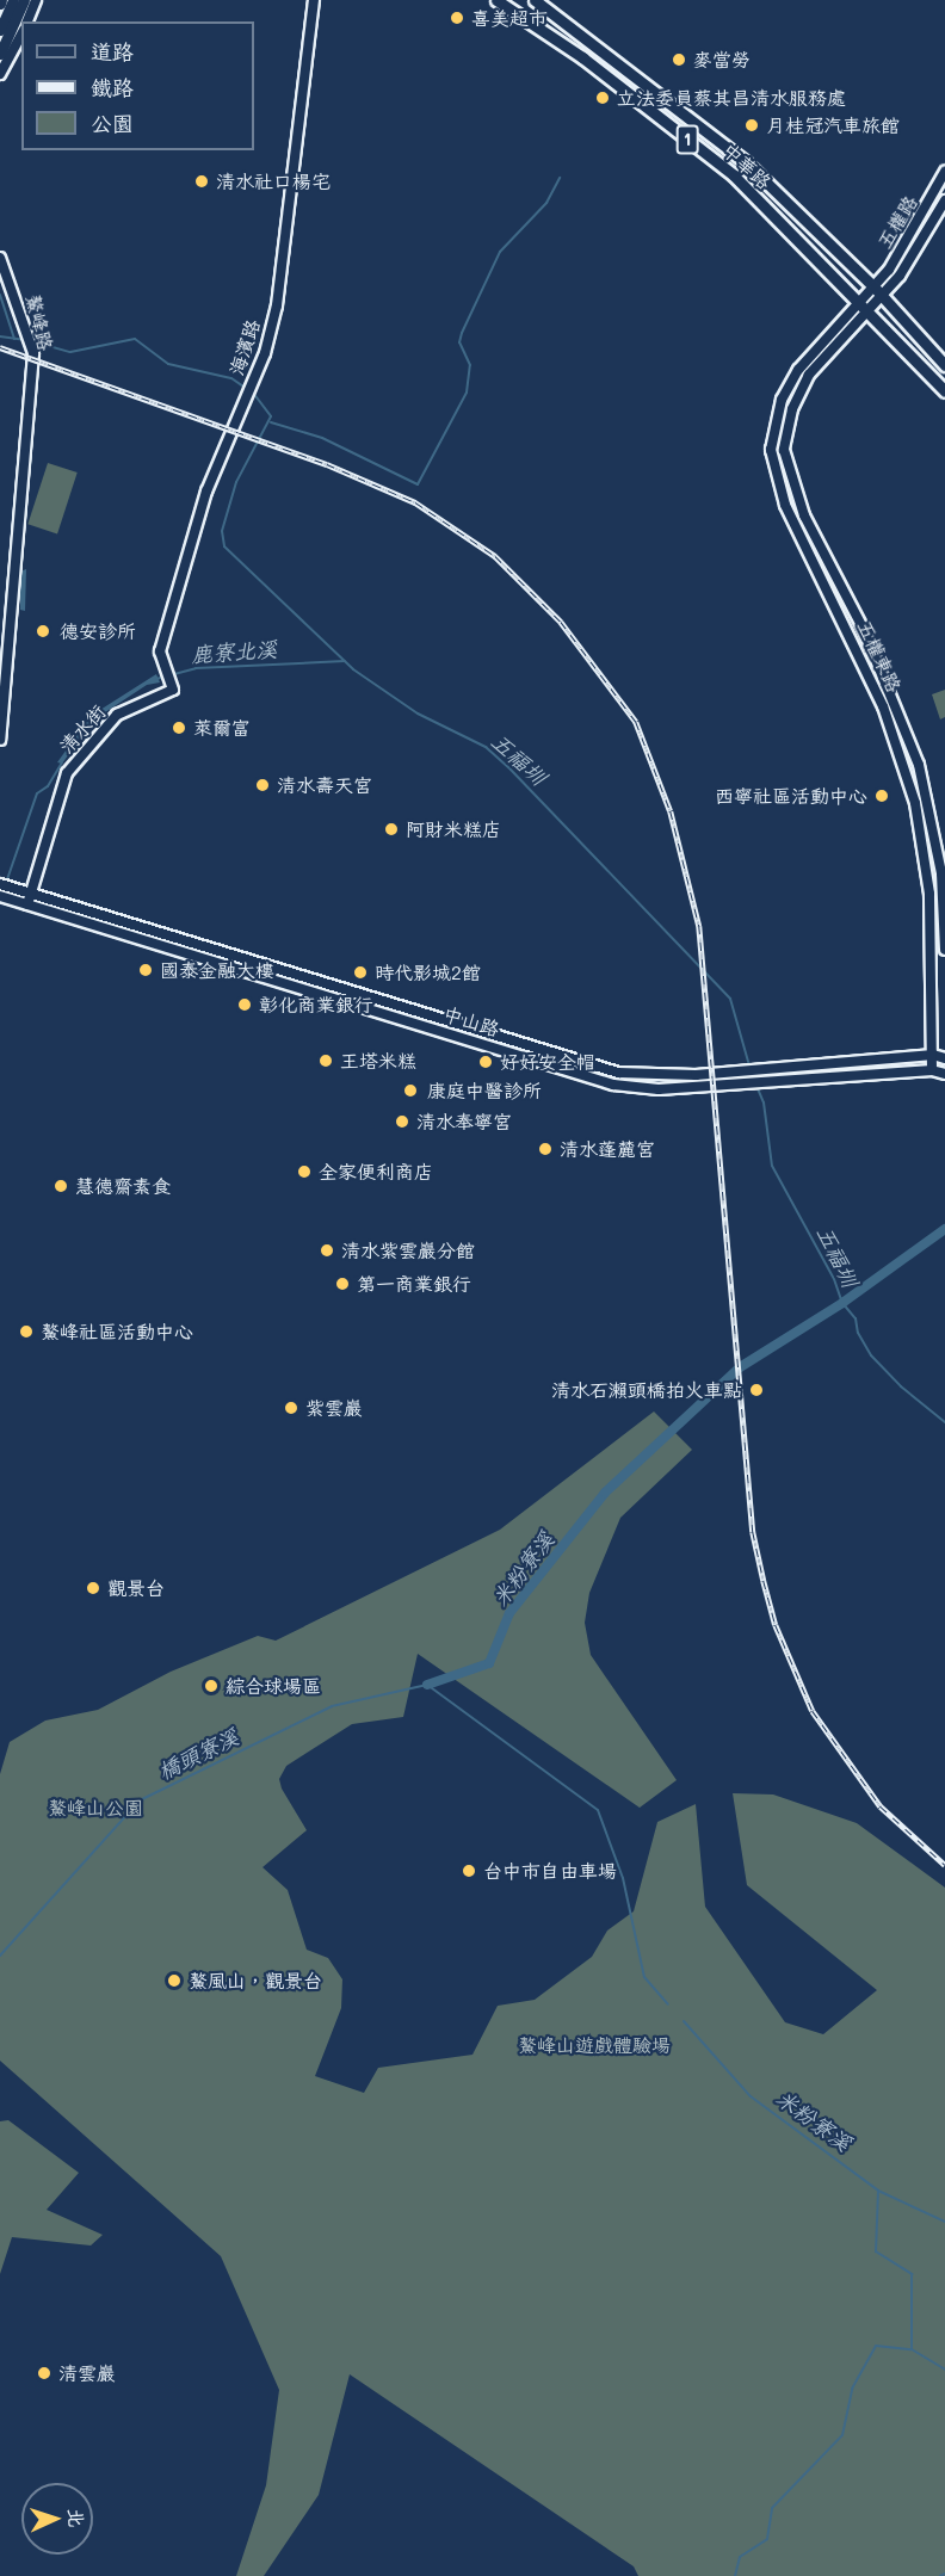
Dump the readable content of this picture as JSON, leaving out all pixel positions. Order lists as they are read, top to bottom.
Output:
{
  "streets": {
    "main road": ["1", "中華路"],
    "street": [
      "五權路",
      "鰲峰路",
      "海濱路",
      "五權東路",
      "清水街",
      "中山路"
    ]
  },
  "crossings": [
    ["中華路", "五權路"],
    ["中華路", "五權東路"],
    ["五權路", "五權東路"],
    ["海濱路", "清水街"],
    ["五權東路", "中山路"],
    ["清水街", "中山路"]
  ],
  "water": [
    "鹿寮北溪",
    "五福圳",
    "米粉寮溪",
    "橋頭寮溪"
  ],
  "parks": ["鰲峰山公園", "鰲峰山遊戲體驗場"],
  "places": [
    "喜美超市",
    "麥當勞",
    "立法委員蔡其昌清水服務處",
    "月桂冠汽車旅館",
    "清水社口楊宅",
    "德安診所",
    "萊爾富",
    "清水壽天宮",
    "西寧社區活動中心",
    "阿財米糕店",
    "國泰金融大樓",
    "時代影城2館",
    "彰化商業銀行",
    "王塔米糕",
    "好好安全帽",
    "康庭中醫診所",
    "清水奉寧宮",
    "清水蓬麓宮",
    "全家便利商店",
    "慧德齋素食",
    "清水紫雲巖分館",
    "第一商業銀行",
    "鰲峰社區活動中心",
    "清水石瀨頭橋拍火車點",
    "紫雲巖",
    "觀景台",
    "綜合球場區",
    "台中市自由車場",
    "鰲風山，觀景台",
    "清雲巖"
  ],
  "legend": ["道路", "鐵路", "公園"],
  "north": "right"
}
